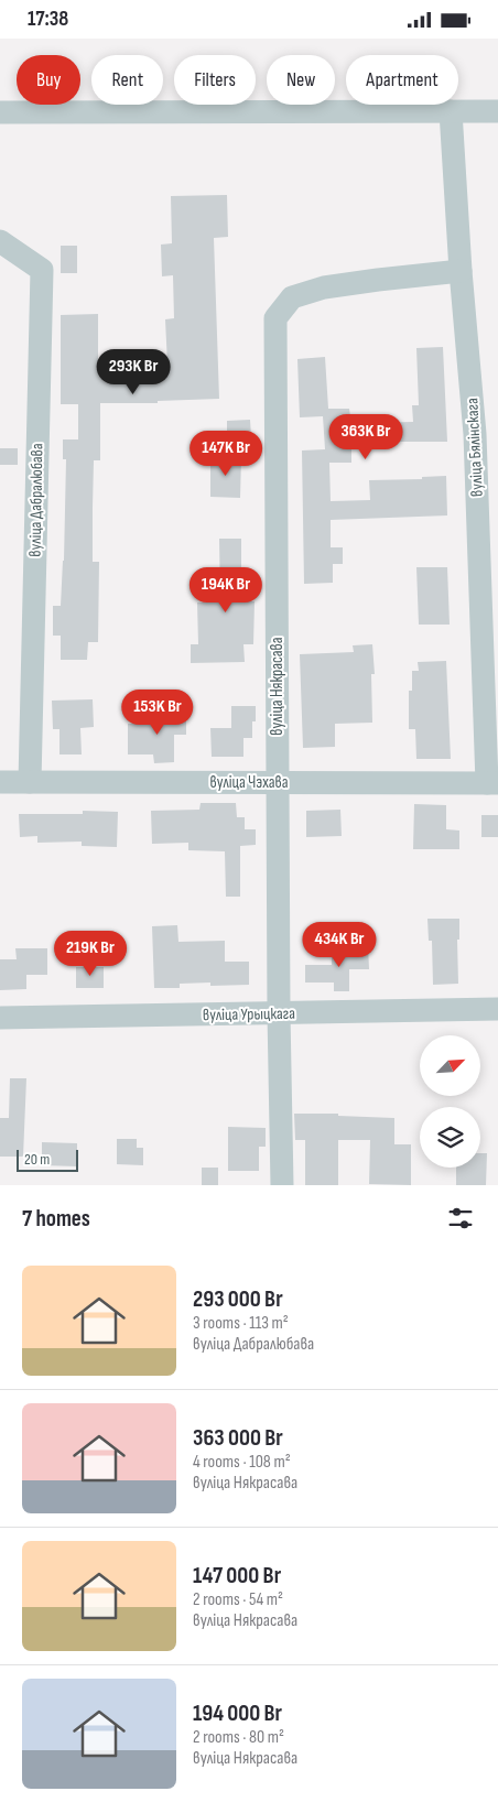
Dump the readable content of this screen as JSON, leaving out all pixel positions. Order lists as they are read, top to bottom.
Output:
{
  "streets": {
    "street": [
      "вуліца Бялінскага",
      "вуліца Дабралюбава",
      "вуліца Някрасава",
      "вуліца Чэхава",
      "вуліца Урыцкага"
    ]
  },
  "crossings": [
    ["вуліца Бялінскага", "вуліца Някрасава"],
    ["вуліца Бялінскага", "вуліца Чэхава"],
    ["вуліца Дабралюбава", "вуліца Чэхава"],
    ["вуліца Някрасава", "вуліца Чэхава"],
    ["вуліца Някрасава", "вуліца Урыцкага"]
  ],
  "scale_bar": "20 m",
  "north": "top right",
  "page": {
    "status": "17:38",
    "chip": [
      "Buy",
      "Rent",
      "Filters",
      "New",
      "Apartment"
    ],
    "price": [
      "293K Br",
      "363K Br",
      "147K Br",
      "194K Br",
      "153K Br",
      "434K Br",
      "219K Br"
    ],
    "scale": "20 m",
    "heading": "7 homes",
    "list": [
      {
        "name": "293 000 Br",
        "note": "3 rooms · 113 m² · вуліца Дабралюбава"
      },
      {
        "name": "363 000 Br",
        "note": "4 rooms · 108 m² · вуліца Някрасава"
      },
      {
        "name": "147 000 Br",
        "note": "2 rooms · 54 m² · вуліца Някрасава"
      },
      {
        "name": "194 000 Br",
        "note": "2 rooms · 80 m² · вуліца Някрасава"
      }
    ]
  }
}
